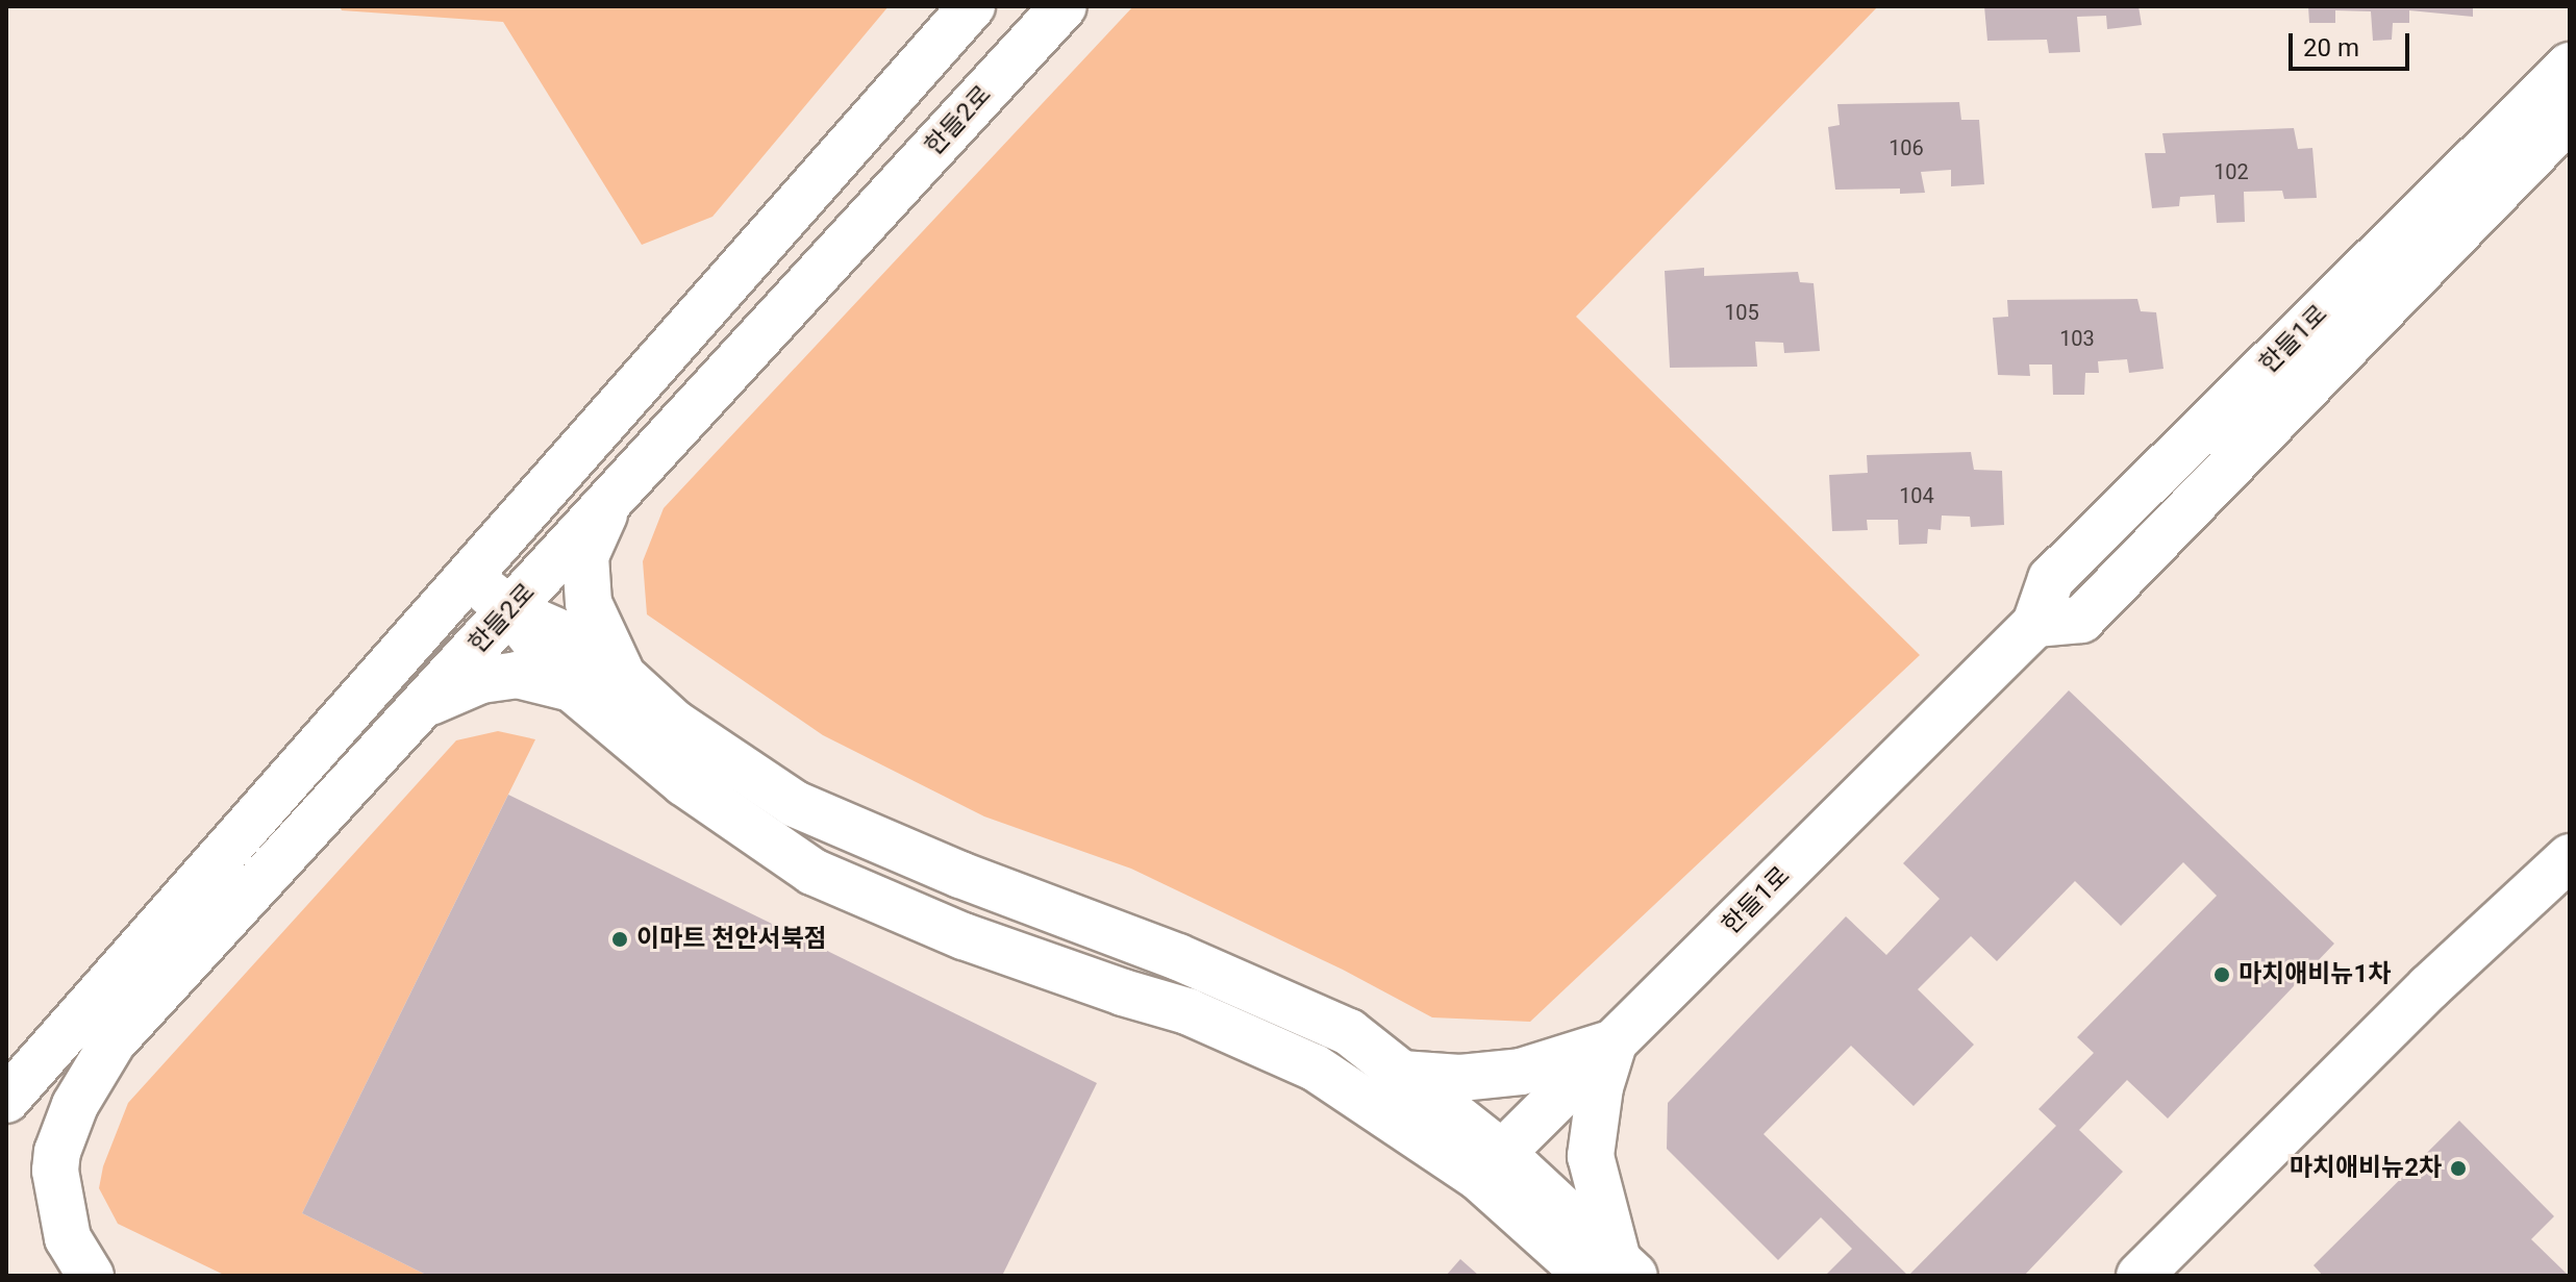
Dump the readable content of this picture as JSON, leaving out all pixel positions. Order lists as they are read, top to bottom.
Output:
{
  "streets": {
    "street": ["한들2로", "한들1로"]
  },
  "places": ["이마트 천안서북점", "마치애비뉴1차", "마치애비뉴2차"],
  "house_numbers": [
    "106",
    "102",
    "105",
    "103",
    "104"
  ],
  "scale_bar": "20 m"
}
